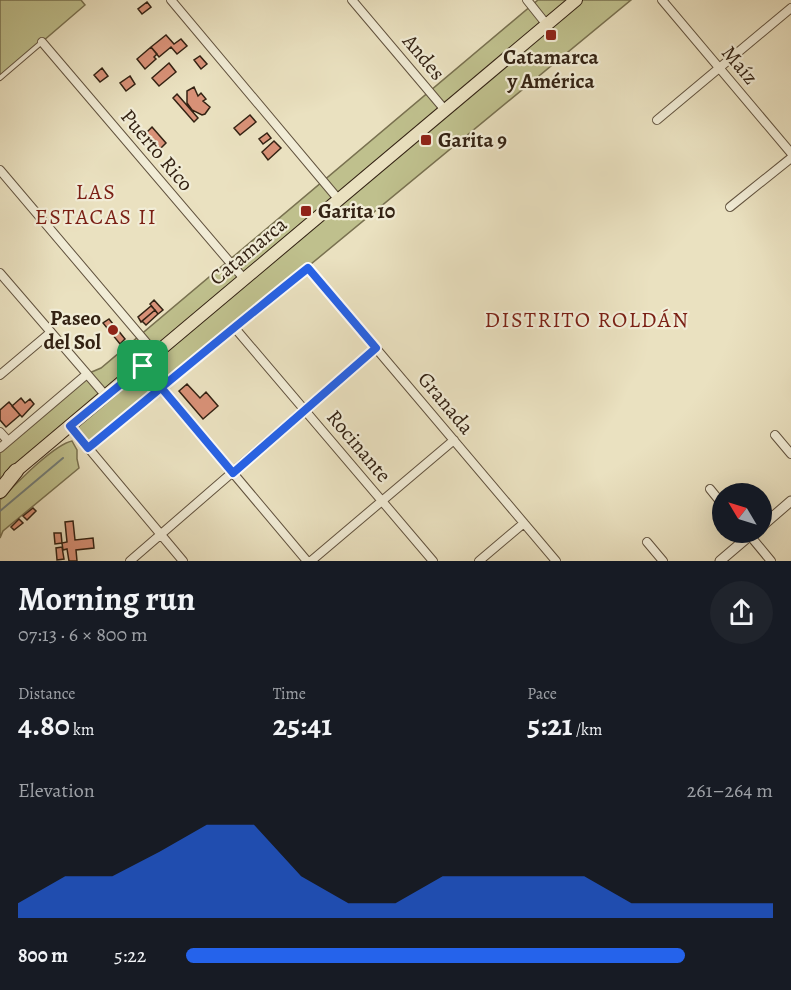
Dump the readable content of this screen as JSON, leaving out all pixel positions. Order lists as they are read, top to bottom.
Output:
{
  "streets": {
    "main road": ["Catamarca"],
    "street": [
      "Andes",
      "Maíz",
      "Puerto Rico",
      "Granada",
      "Rocinante"
    ]
  },
  "crossings": [
    ["Andes", "Catamarca"],
    ["Puerto Rico", "Catamarca"],
    ["Granada", "Rocinante"]
  ],
  "districts": ["LAS ESTACAS II", "DISTRITO ROLDÁN"],
  "places": {
    "transit": ["Catamarca y América", "Garita 9", "Garita 10"],
    "other": ["Paseo del Sol"]
  },
  "north": "top left",
  "page": {
    "heading": ["Morning run", "07:13 · 6 × 800 m"],
    "stats": [
      ["Distance", "4.80 km"],
      ["Time", "25:41"],
      ["Pace", "5:21 /km"]
    ],
    "chart": ["Elevation", "261–264 m"],
    "list": [
      {
        "name": "800 m",
        "note": "5:22"
      }
    ]
  }
}
